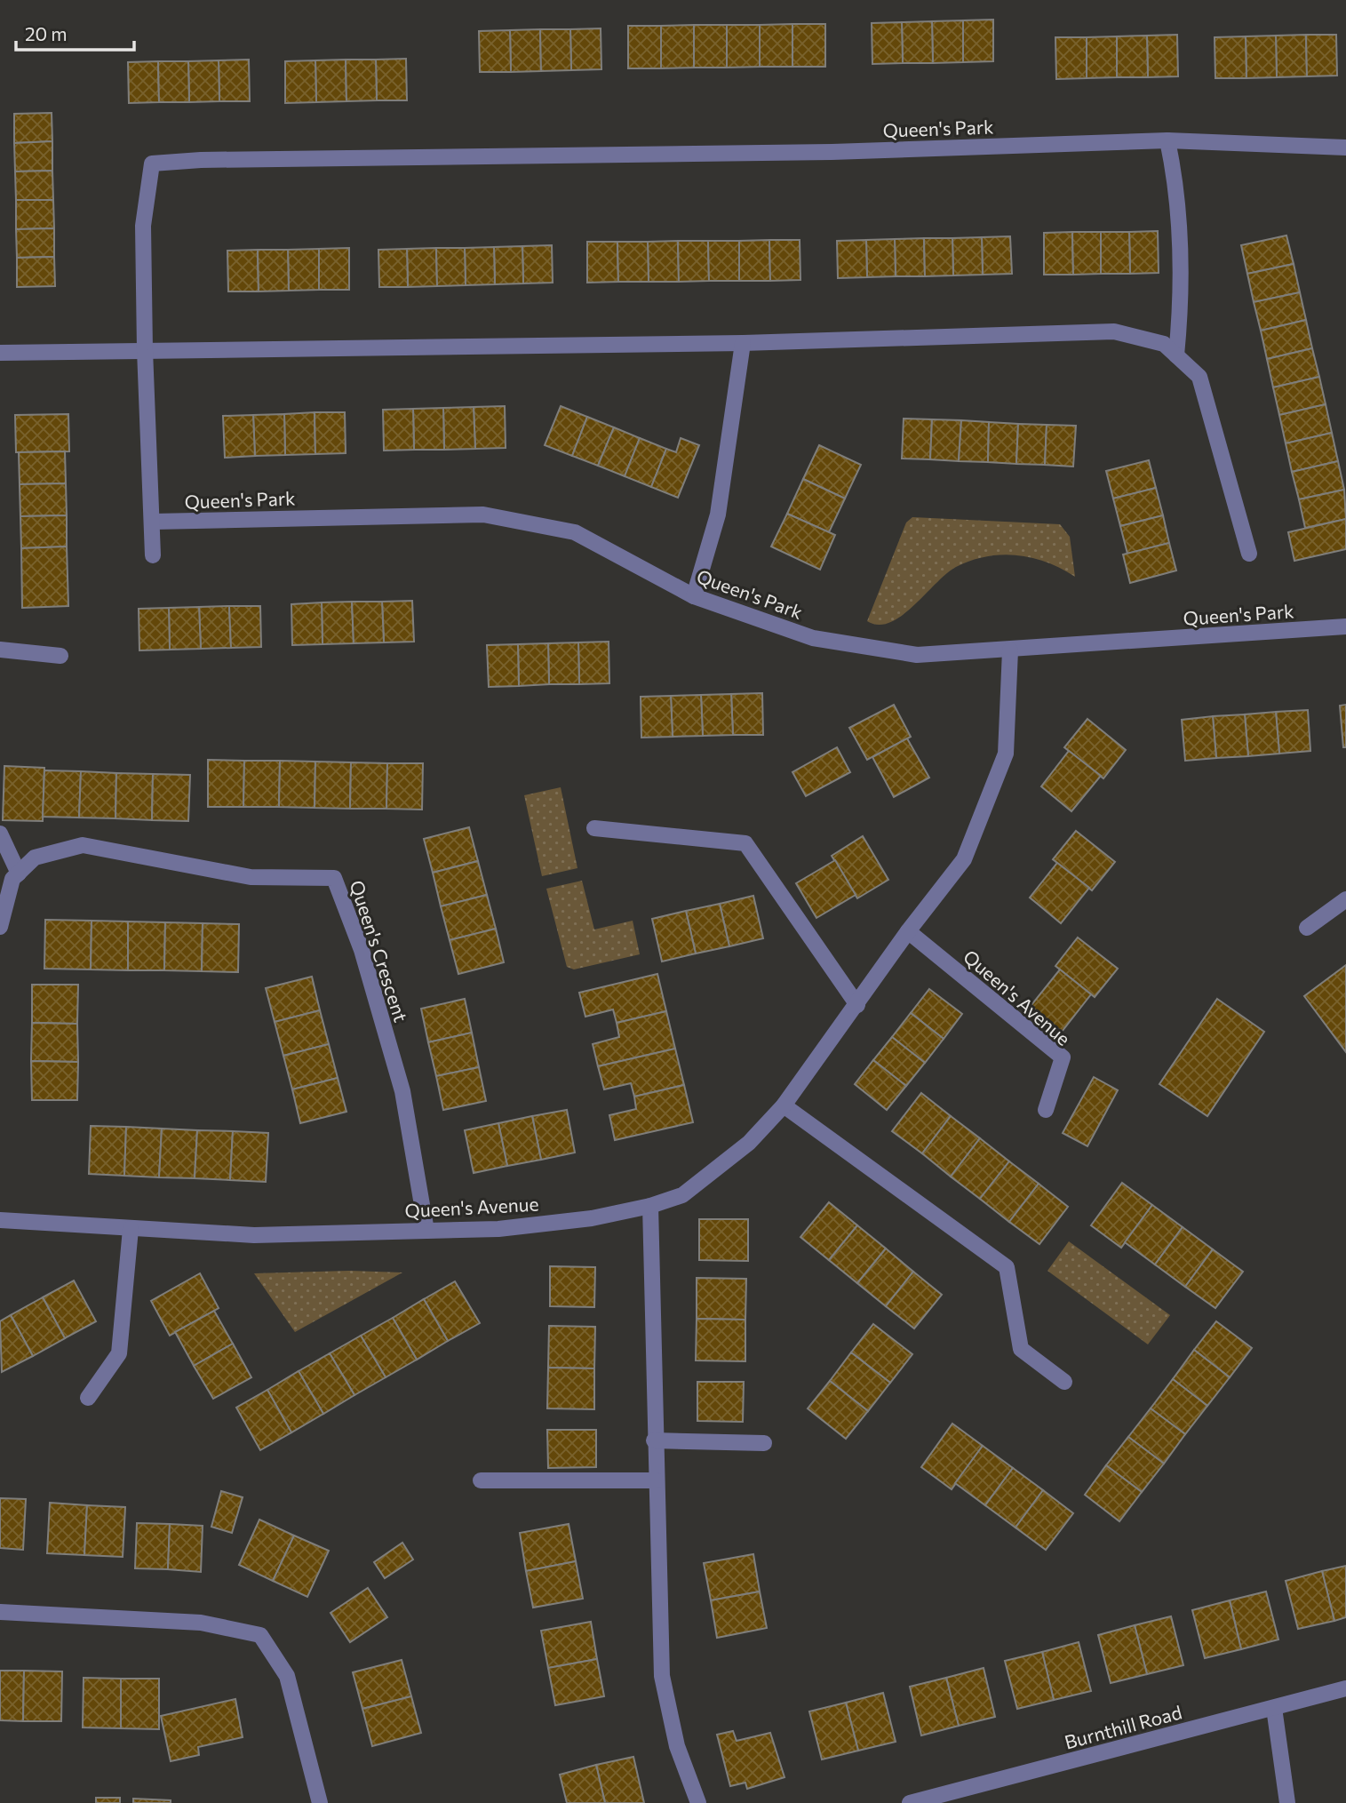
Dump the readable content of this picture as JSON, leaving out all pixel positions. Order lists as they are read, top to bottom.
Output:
{
  "streets": {
    "street": [
      "Queen's Park",
      "Queen's Crescent",
      "Queen's Avenue",
      "Burnthill Road"
    ]
  },
  "crossings": [
    ["Queen's Park", "Queen's Avenue"],
    ["Queen's Crescent", "Queen's Avenue"]
  ],
  "scale_bar": "20 m"
}
